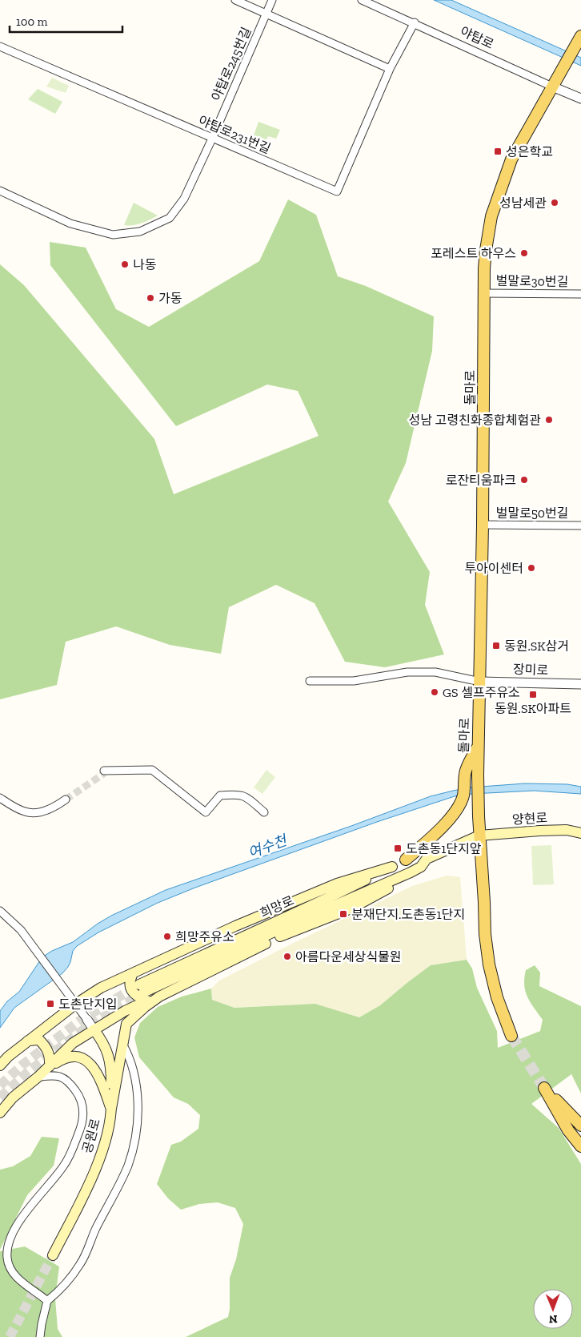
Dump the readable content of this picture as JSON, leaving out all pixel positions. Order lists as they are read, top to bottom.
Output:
{
  "streets": {
    "main road": [
      "돌마로",
      "양현로",
      "희망로",
      "공원로"
    ],
    "street": [
      "야탑로",
      "야탑로245번길",
      "야탑로231번길",
      "벌말로30번길",
      "벌말로50번길",
      "장미로"
    ]
  },
  "crossings": [
    ["야탑로", "야탑로231번길"],
    ["야탑로", "돌마로"],
    ["야탑로245번길", "야탑로231번길"],
    ["벌말로30번길", "돌마로"],
    ["돌마로", "벌말로50번길"],
    ["돌마로", "장미로"],
    ["돌마로", "양현로"],
    ["돌마로", "희망로"],
    ["양현로", "희망로"]
  ],
  "water": ["여수천"],
  "places": {
    "transit": [
      "성은학교",
      "동원.SK삼거",
      "동원.SK아파트",
      "도촌동1단지앞",
      "분재단지.도촌동1단지",
      "도촌단지입"
    ],
    "other": [
      "성남세관",
      "포레스트 하우스",
      "나동",
      "가동",
      "성남 고령친화종합체험관",
      "로잔티움파크",
      "투아이센터",
      "GS 셀프주유소",
      "희망주유소",
      "아름다운세상식물원"
    ]
  },
  "scale_bar": "100 m",
  "north": "bottom"
}
